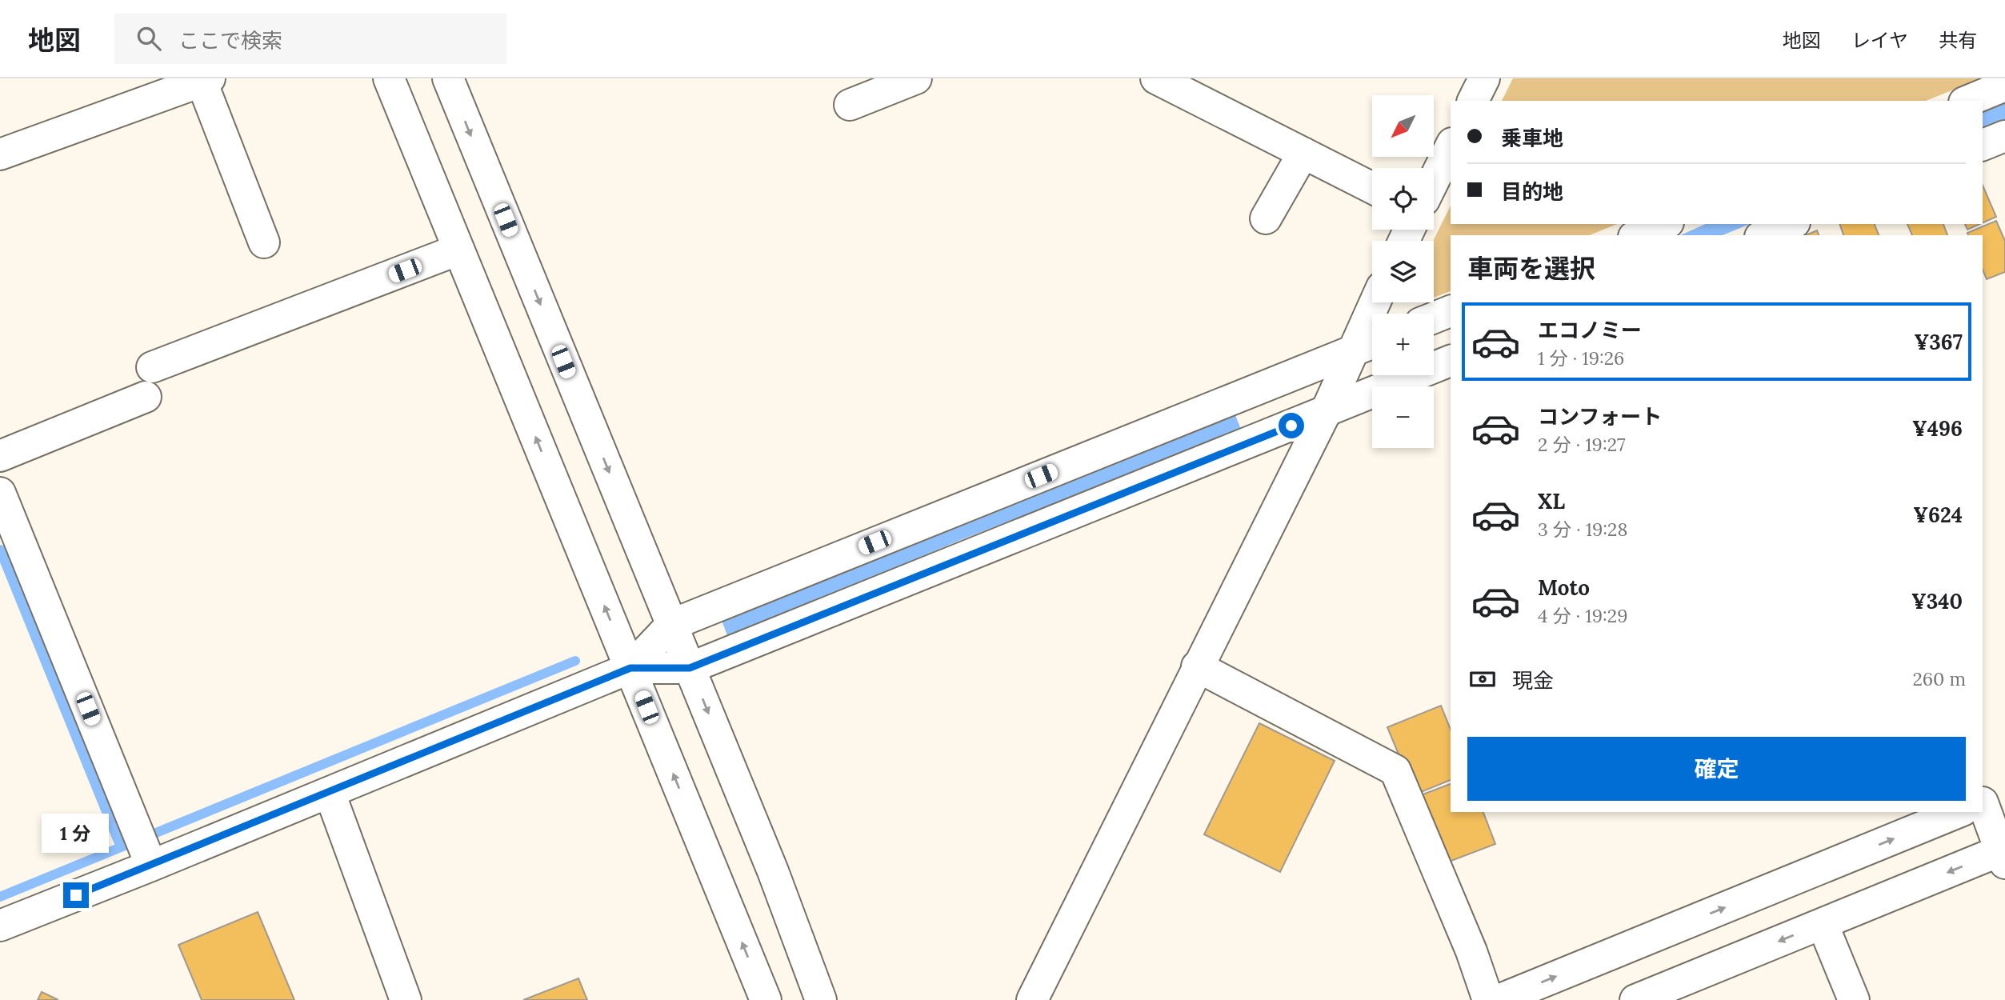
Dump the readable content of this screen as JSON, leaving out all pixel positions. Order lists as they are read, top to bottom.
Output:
{
  "north": "bottom left",
  "page": {
    "header": "地図",
    "search": "ここで検索",
    "nav": ["地図", "レイヤ", "共有"],
    "map_buttons": ["+", "−"],
    "banner": ["乗車地", "目的地"],
    "heading": "車両を選択",
    "list": [
      {
        "name": "エコノミー",
        "note": "1 分 · 19:26",
        "value": "¥367"
      },
      {
        "name": "コンフォート",
        "note": "2 分 · 19:27",
        "value": "¥496"
      },
      {
        "name": "XL",
        "note": "3 分 · 19:28",
        "value": "¥624"
      },
      {
        "name": "Moto",
        "note": "4 分 · 19:29",
        "value": "¥340"
      }
    ],
    "pay": ["現金", "260 m"],
    "buttons": "確定",
    "bubble": "1 分"
  }
}
